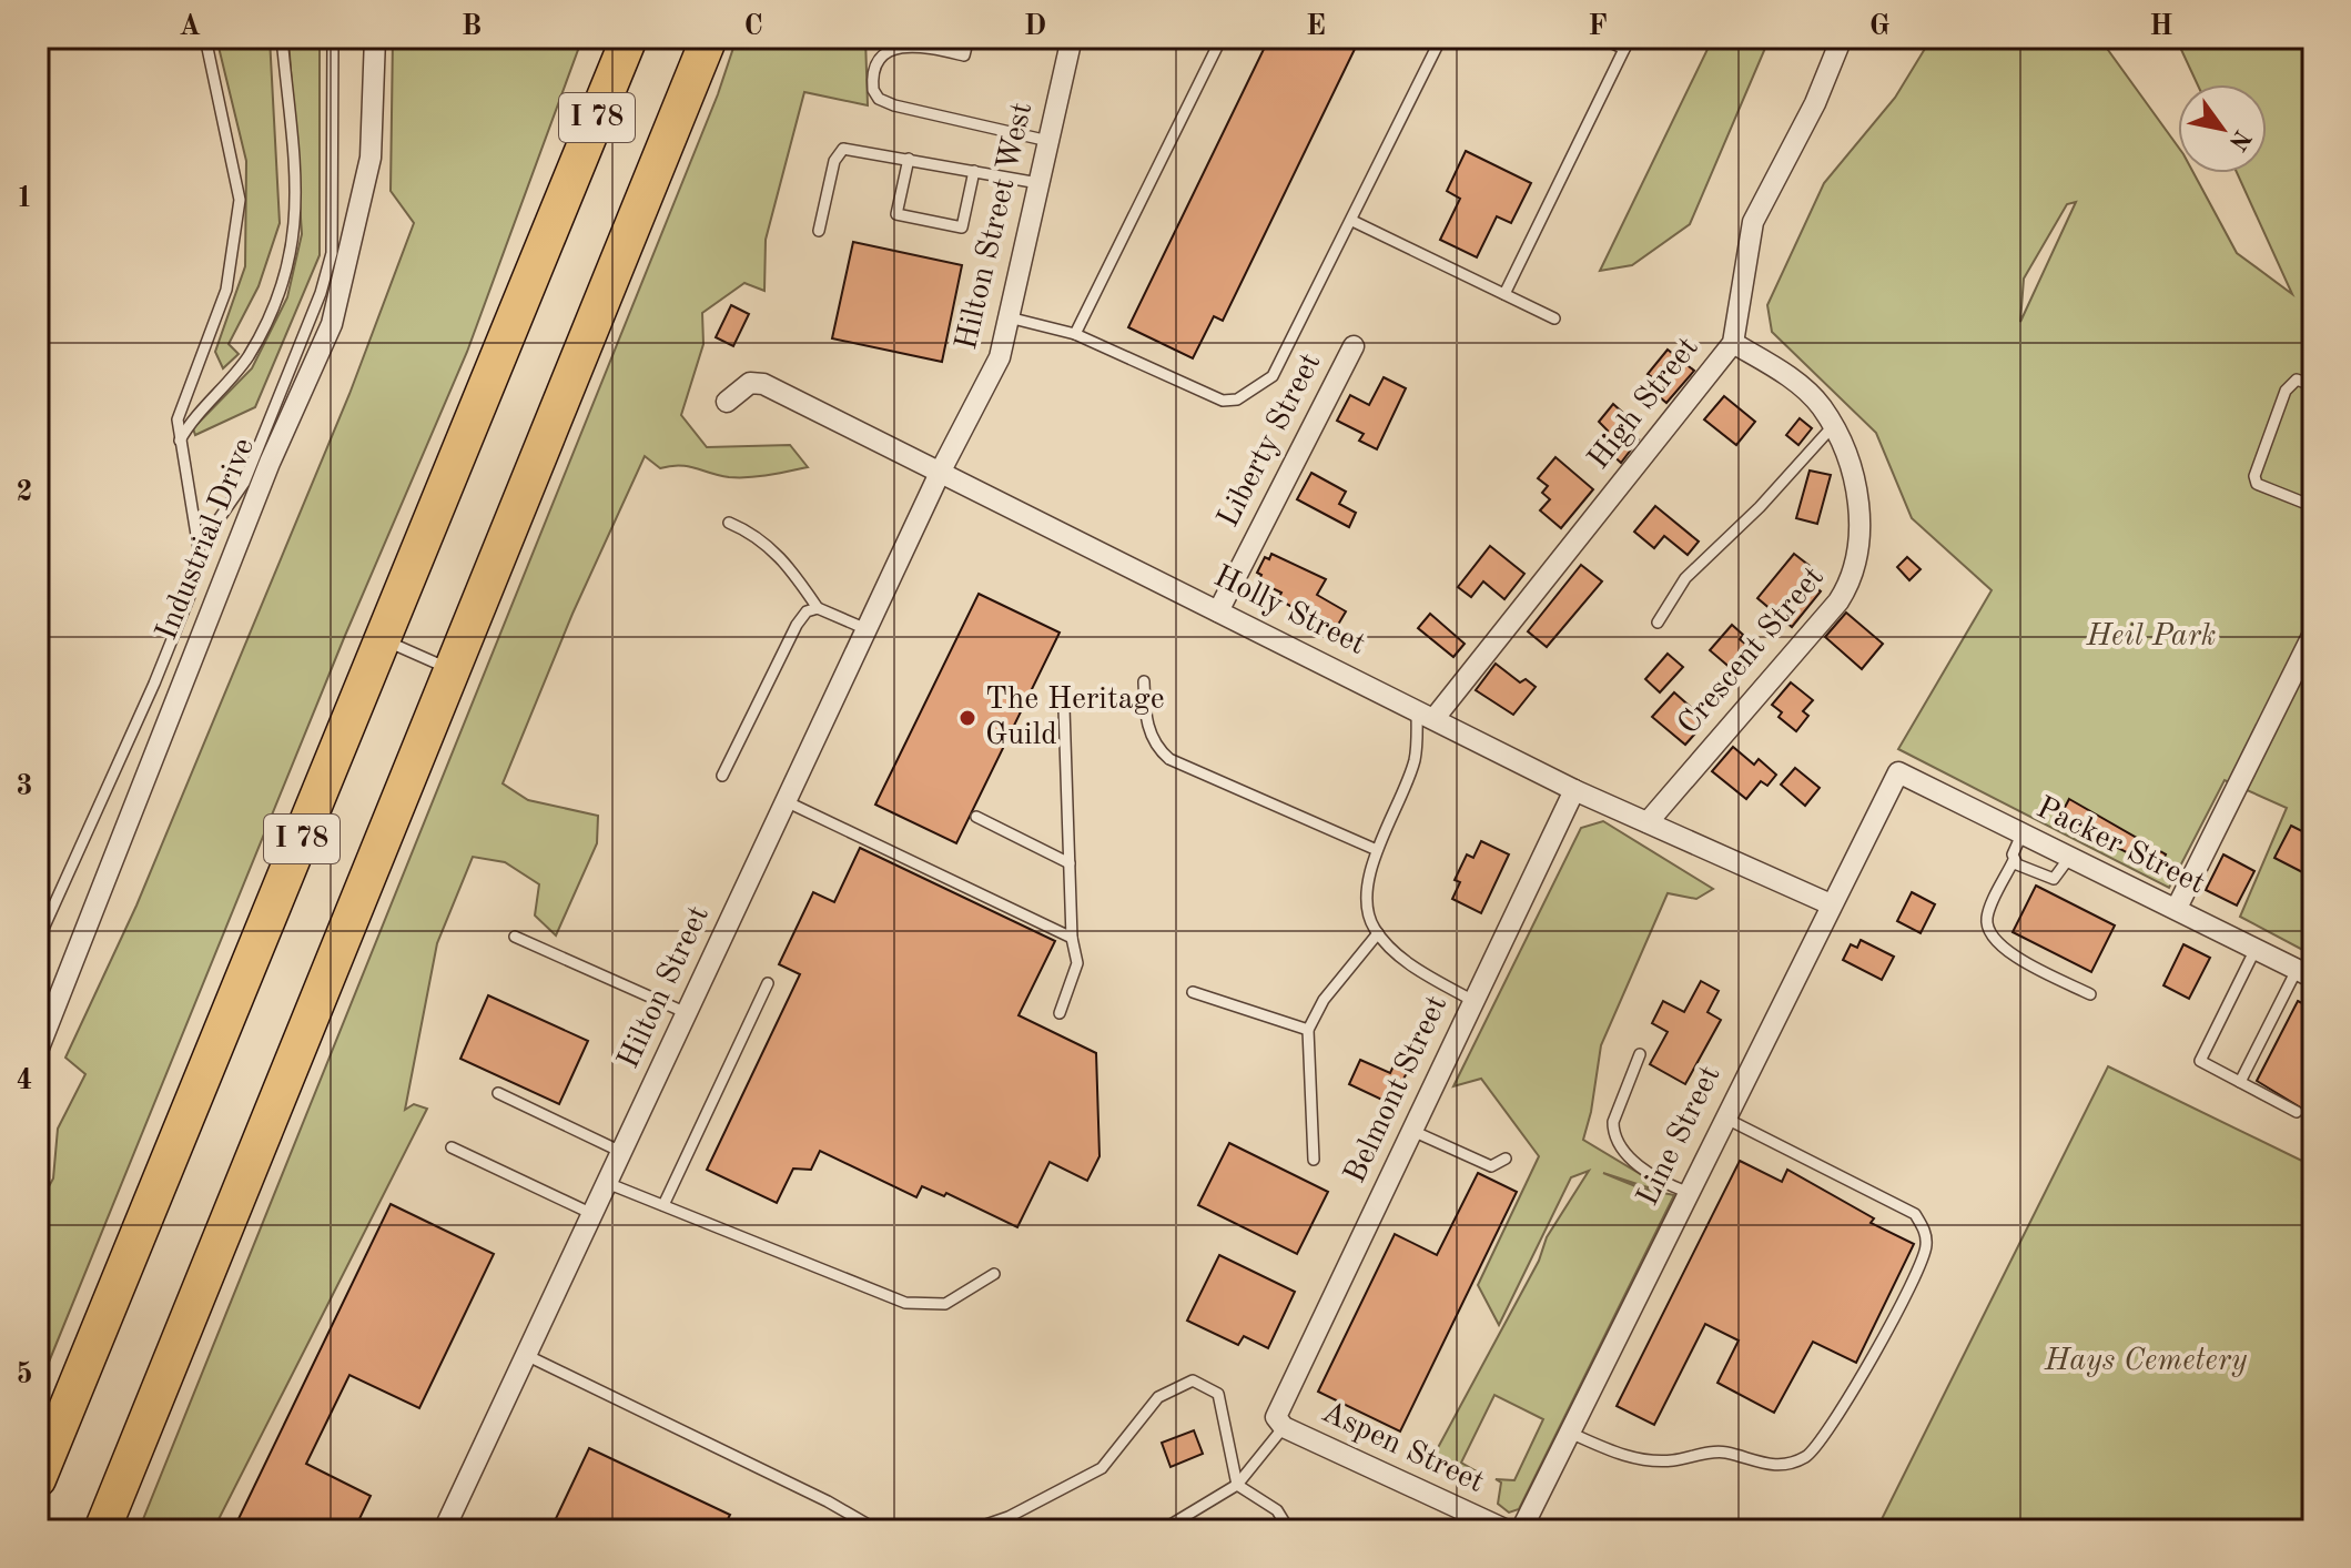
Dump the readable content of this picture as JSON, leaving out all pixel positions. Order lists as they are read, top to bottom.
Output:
{
  "streets": {
    "highway": ["I 78"],
    "street": [
      "Hilton Street West",
      "High Street",
      "Liberty Street",
      "Industrial Drive",
      "Holly Street",
      "Crescent Street",
      "Packer Street",
      "Hilton Street",
      "Belmont Street",
      "Line Street",
      "Aspen Street"
    ]
  },
  "crossings": [
    ["Hilton Street West", "Holly Street"],
    ["Hilton Street West", "Hilton Street"],
    ["High Street", "Holly Street"],
    ["High Street", "Crescent Street"],
    ["Liberty Street", "Holly Street"],
    ["Holly Street", "Crescent Street"],
    ["Holly Street", "Hilton Street"],
    ["Holly Street", "Belmont Street"],
    ["Holly Street", "Line Street"],
    ["Packer Street", "Line Street"],
    ["Belmont Street", "Aspen Street"]
  ],
  "parks": ["Heil Park", "Hays Cemetery"],
  "places": ["The Heritage Guild"],
  "north": "bottom right",
  "grid": {
    "columns": [
      "A",
      "B",
      "C",
      "D",
      "E",
      "F",
      "G",
      "H"
    ],
    "rows": [
      "1",
      "2",
      "3",
      "4",
      "5"
    ]
  }
}
